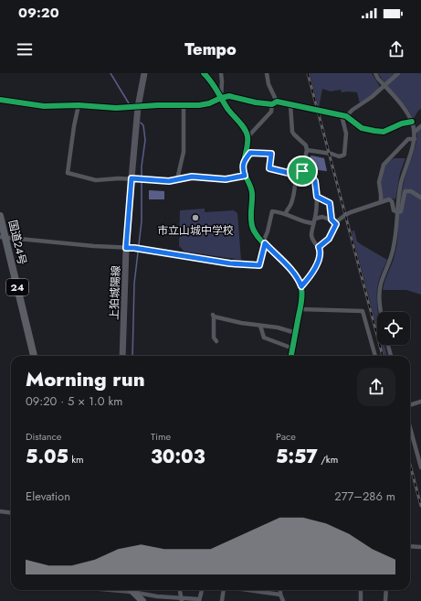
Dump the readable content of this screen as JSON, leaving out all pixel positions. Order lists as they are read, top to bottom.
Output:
{
  "streets": {
    "highway": ["国道24号", "24"],
    "main road": ["上狛城陽線"]
  },
  "places": ["市立山城中学校"],
  "page": {
    "status": "09:20",
    "header": "Tempo",
    "heading": ["Morning run", "09:20 · 5 × 1.0 km"],
    "stats": [
      ["Distance", "5.05 km"],
      ["Time", "30:03"],
      ["Pace", "5:57 /km"]
    ],
    "chart": ["Elevation", "277–286 m"]
  }
}
